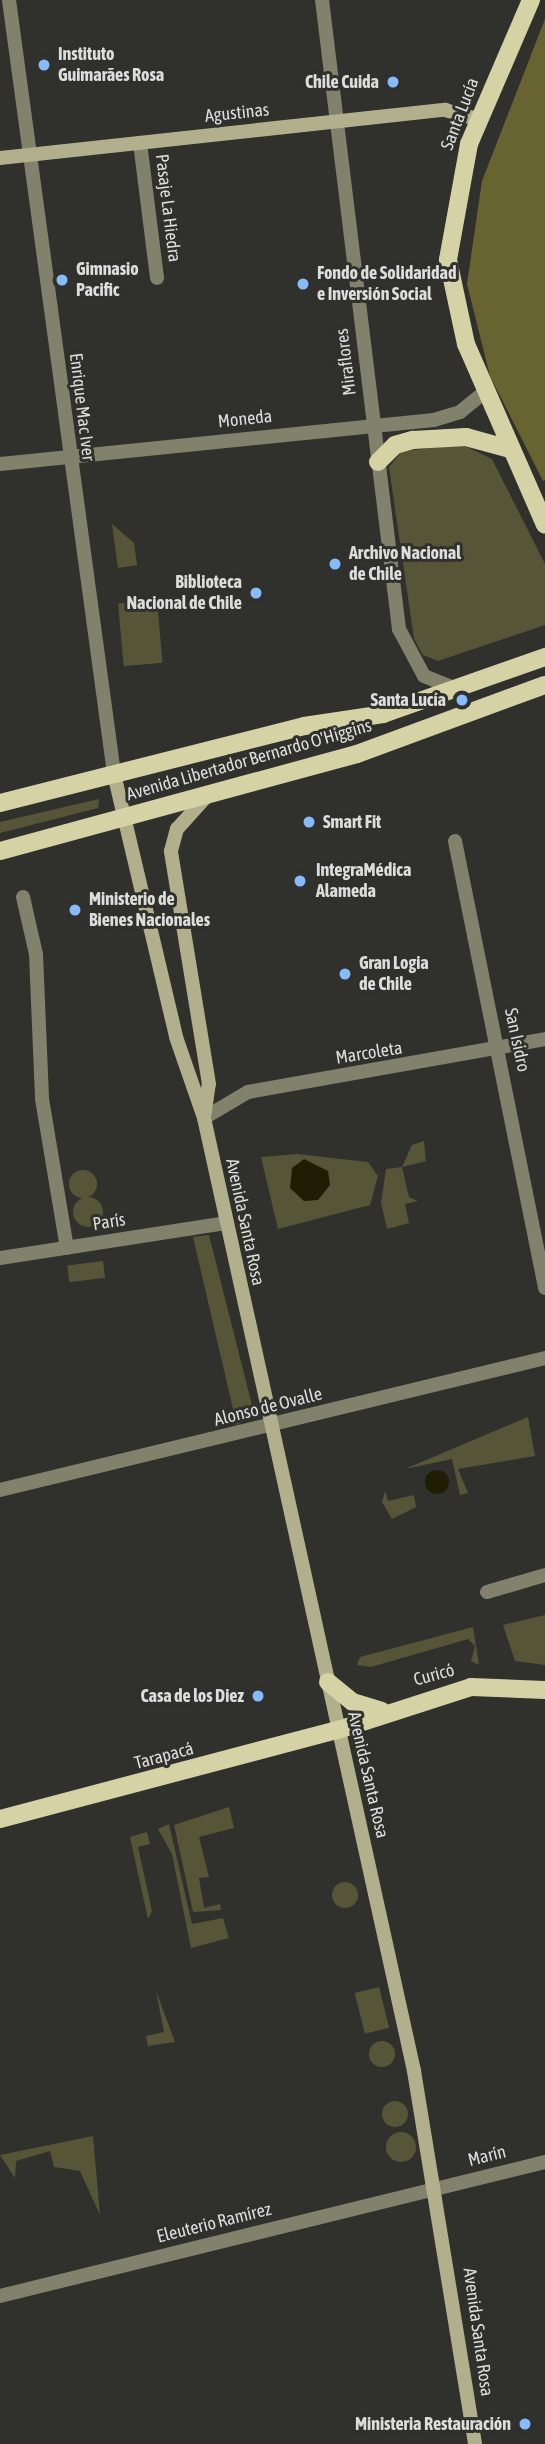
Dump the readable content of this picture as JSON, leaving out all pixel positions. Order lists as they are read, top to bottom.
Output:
{
  "streets": {
    "main road": [
      "Agustinas",
      "Santa Lucía",
      "Enrique Mac Iver",
      "Avenida Libertador Bernardo O'Higgins",
      "Avenida Santa Rosa",
      "Curicó",
      "Tarapacá"
    ],
    "street": [
      "Pasaje La Hiedra",
      "Miraflores",
      "Moneda",
      "San Isidro",
      "Marcoleta",
      "París",
      "Alonso de Ovalle",
      "Marín",
      "Eleuterio Ramírez"
    ]
  },
  "crossings": [
    ["Agustinas", "Santa Lucía"],
    ["Agustinas", "Pasaje La Hiedra"],
    ["Agustinas", "Miraflores"],
    ["Agustinas", "Enrique Mac Iver"],
    ["Santa Lucía", "Moneda"],
    ["Miraflores", "Moneda"],
    ["Miraflores", "Avenida Libertador Bernardo O'Higgins"],
    ["Enrique Mac Iver", "Moneda"],
    ["Enrique Mac Iver", "Avenida Libertador Bernardo O'Higgins"],
    ["Enrique Mac Iver", "Avenida Santa Rosa"],
    ["Avenida Libertador Bernardo O'Higgins", "Avenida Santa Rosa"],
    ["San Isidro", "Marcoleta"],
    ["Marcoleta", "Avenida Santa Rosa"],
    ["París", "Avenida Santa Rosa"],
    ["Avenida Santa Rosa", "Alonso de Ovalle"],
    ["Avenida Santa Rosa", "Curicó"],
    ["Avenida Santa Rosa", "Tarapacá"],
    ["Avenida Santa Rosa", "Marín"],
    ["Avenida Santa Rosa", "Eleuterio Ramírez"],
    ["Curicó", "Tarapacá"],
    ["Marín", "Eleuterio Ramírez"]
  ],
  "places": [
    "Instituto Guimarães Rosa",
    "Chile Cuida",
    "Gimnasio Pacific",
    "Fondo de Solidaridad e Inversión Social",
    "Archivo Nacional de Chile",
    "Biblioteca Nacional de Chile",
    "Santa Lucía",
    "Smart Fit",
    "IntegraMédica Alameda",
    "Ministerio de Bienes Nacionales",
    "Gran Logia de Chile",
    "Casa de los Diez",
    "Ministeria Restauración"
  ]
}
